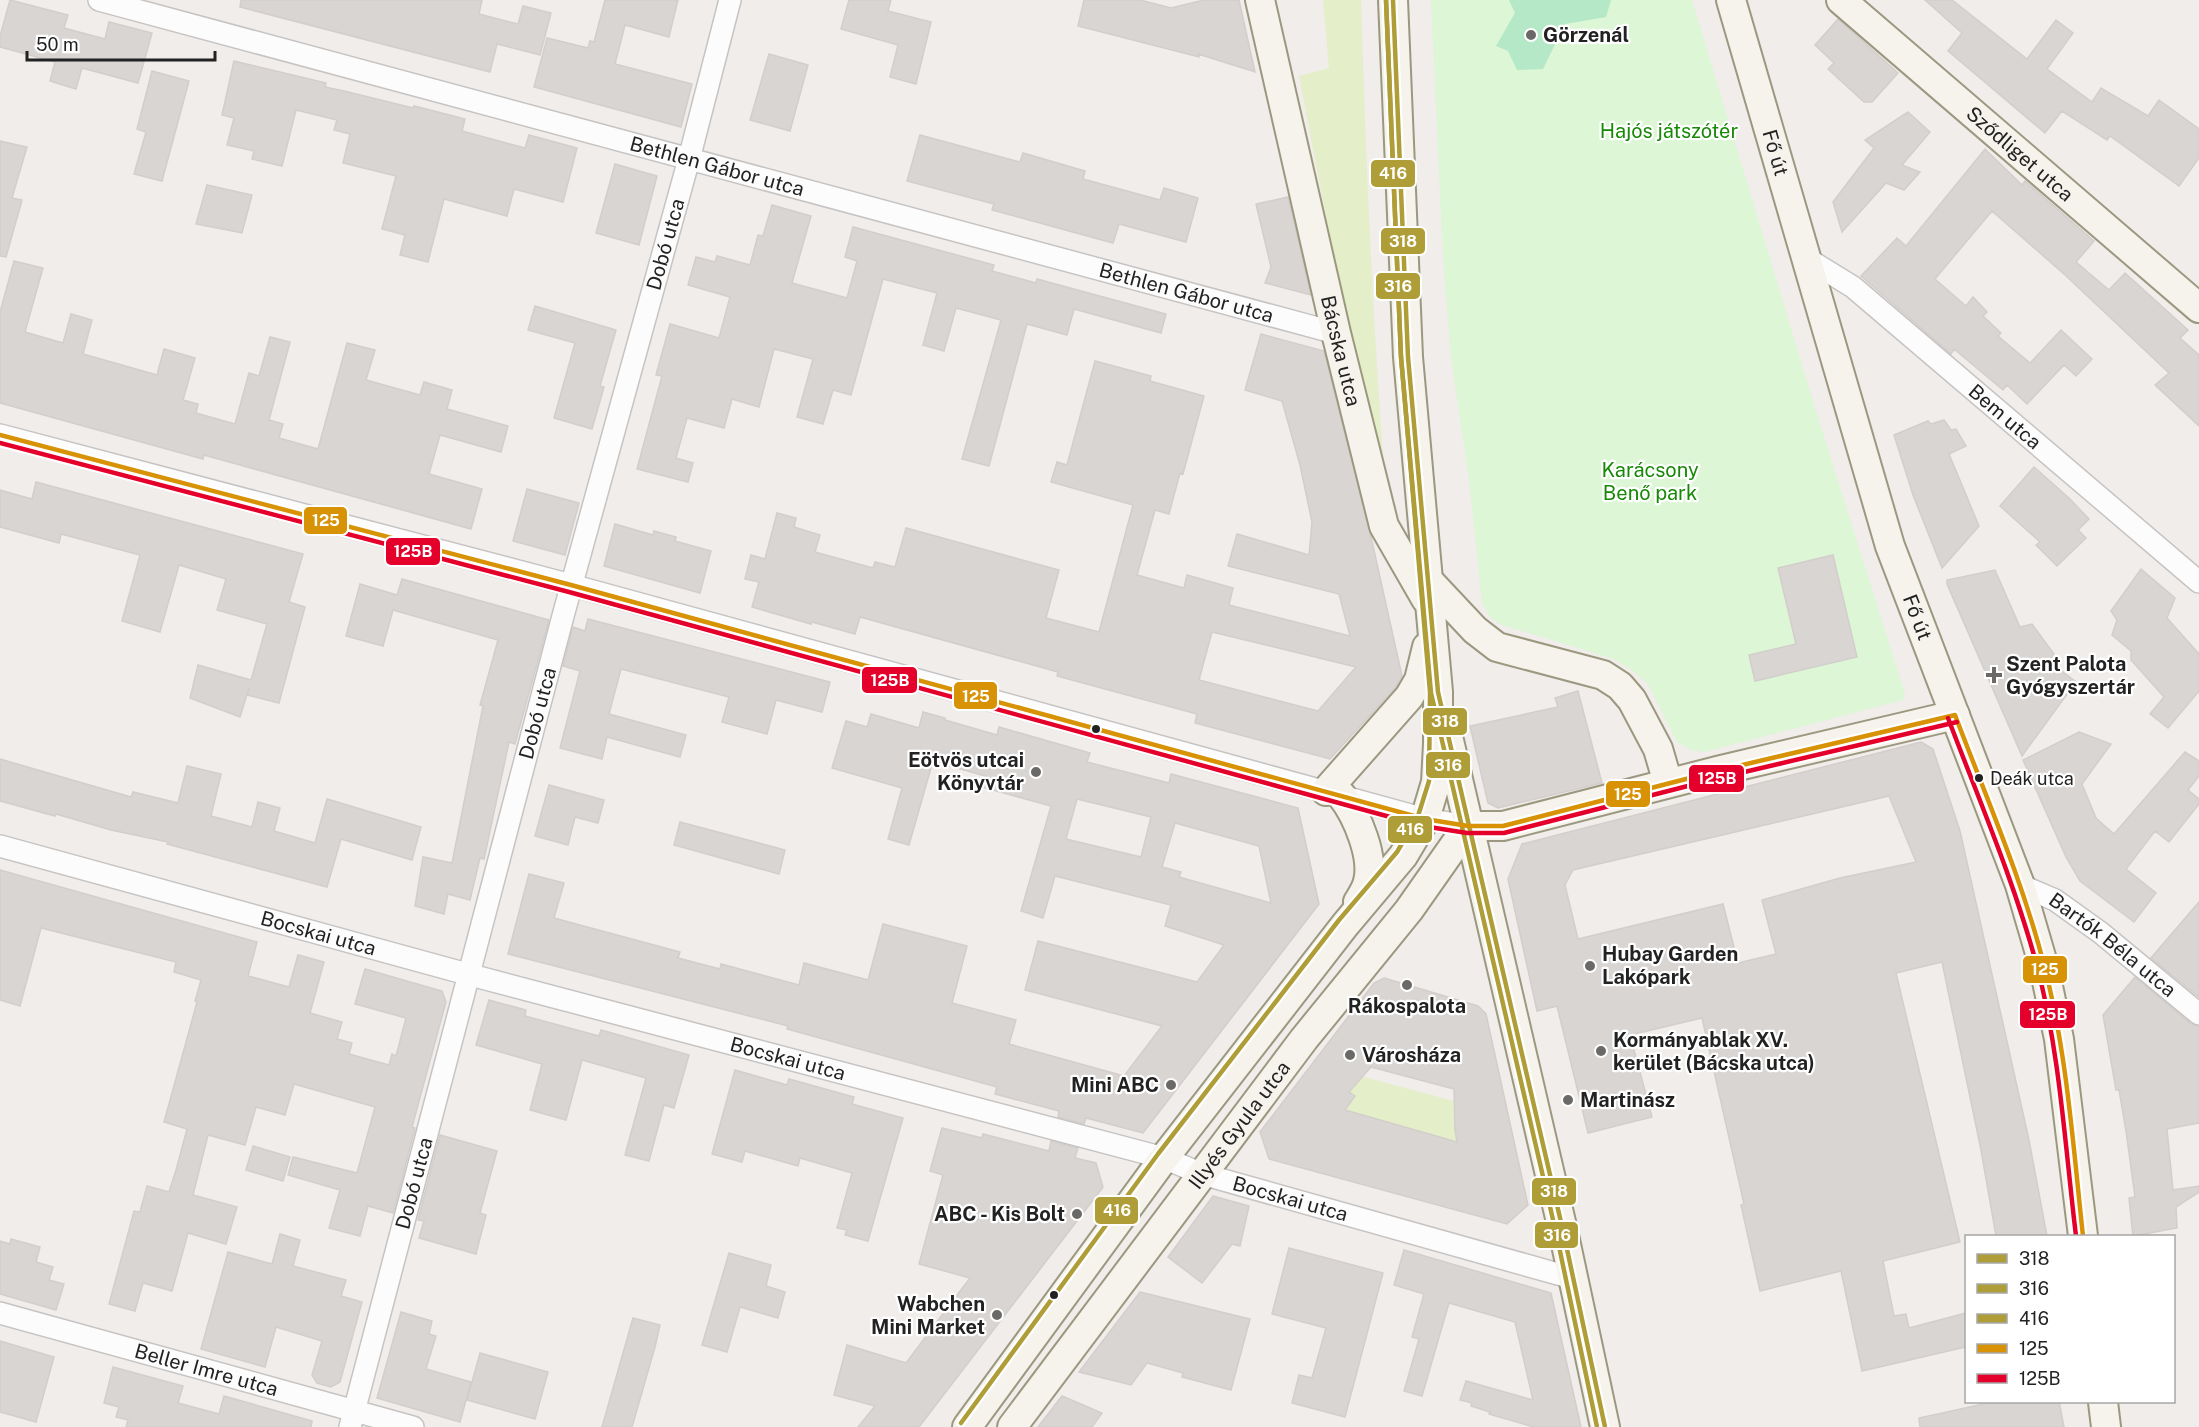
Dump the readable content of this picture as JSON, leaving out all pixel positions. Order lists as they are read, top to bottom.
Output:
{
  "streets": {
    "street": [
      "Fő út",
      "Sződliget utca",
      "Bethlen Gábor utca",
      "Dobó utca",
      "Bácska utca",
      "Bem utca",
      "Bocskai utca",
      "Bartók Béla utca",
      "Illyés Gyula utca",
      "Beller Imre utca"
    ]
  },
  "crossings": [
    ["Fő út", "Bem utca"],
    ["Fő út", "Bartók Béla utca"],
    ["Bethlen Gábor utca", "Dobó utca"],
    ["Bethlen Gábor utca", "Bácska utca"],
    ["Dobó utca", "Bocskai utca"],
    ["Dobó utca", "Beller Imre utca"],
    ["Bácska utca", "Bocskai utca"],
    ["Bácska utca", "Illyés Gyula utca"],
    ["Bocskai utca", "Illyés Gyula utca"]
  ],
  "parks": ["Hajós játszótér", "Karácsony Benő park"],
  "places": {
    "other": [
      "Görzenál",
      "Eötvös utcai Könyvtár",
      "Deák utca",
      "Hubay Garden Lakópark",
      "Rákospalota",
      "Kormányablak XV. kerület (Bácska utca)",
      "Városháza",
      "Mini ABC",
      "Martinász",
      "ABC - Kis Bolt",
      "Wabchen Mini Market"
    ],
    "health": ["Szent Palota Gyógyszertár"]
  },
  "lines": [
    "transit line 318",
    "transit line 316",
    "transit line 416",
    "transit line 125",
    "transit line 125B"
  ],
  "legend": [
    "318",
    "316",
    "416",
    "125",
    "125B"
  ],
  "scale_bar": "50 m"
}
